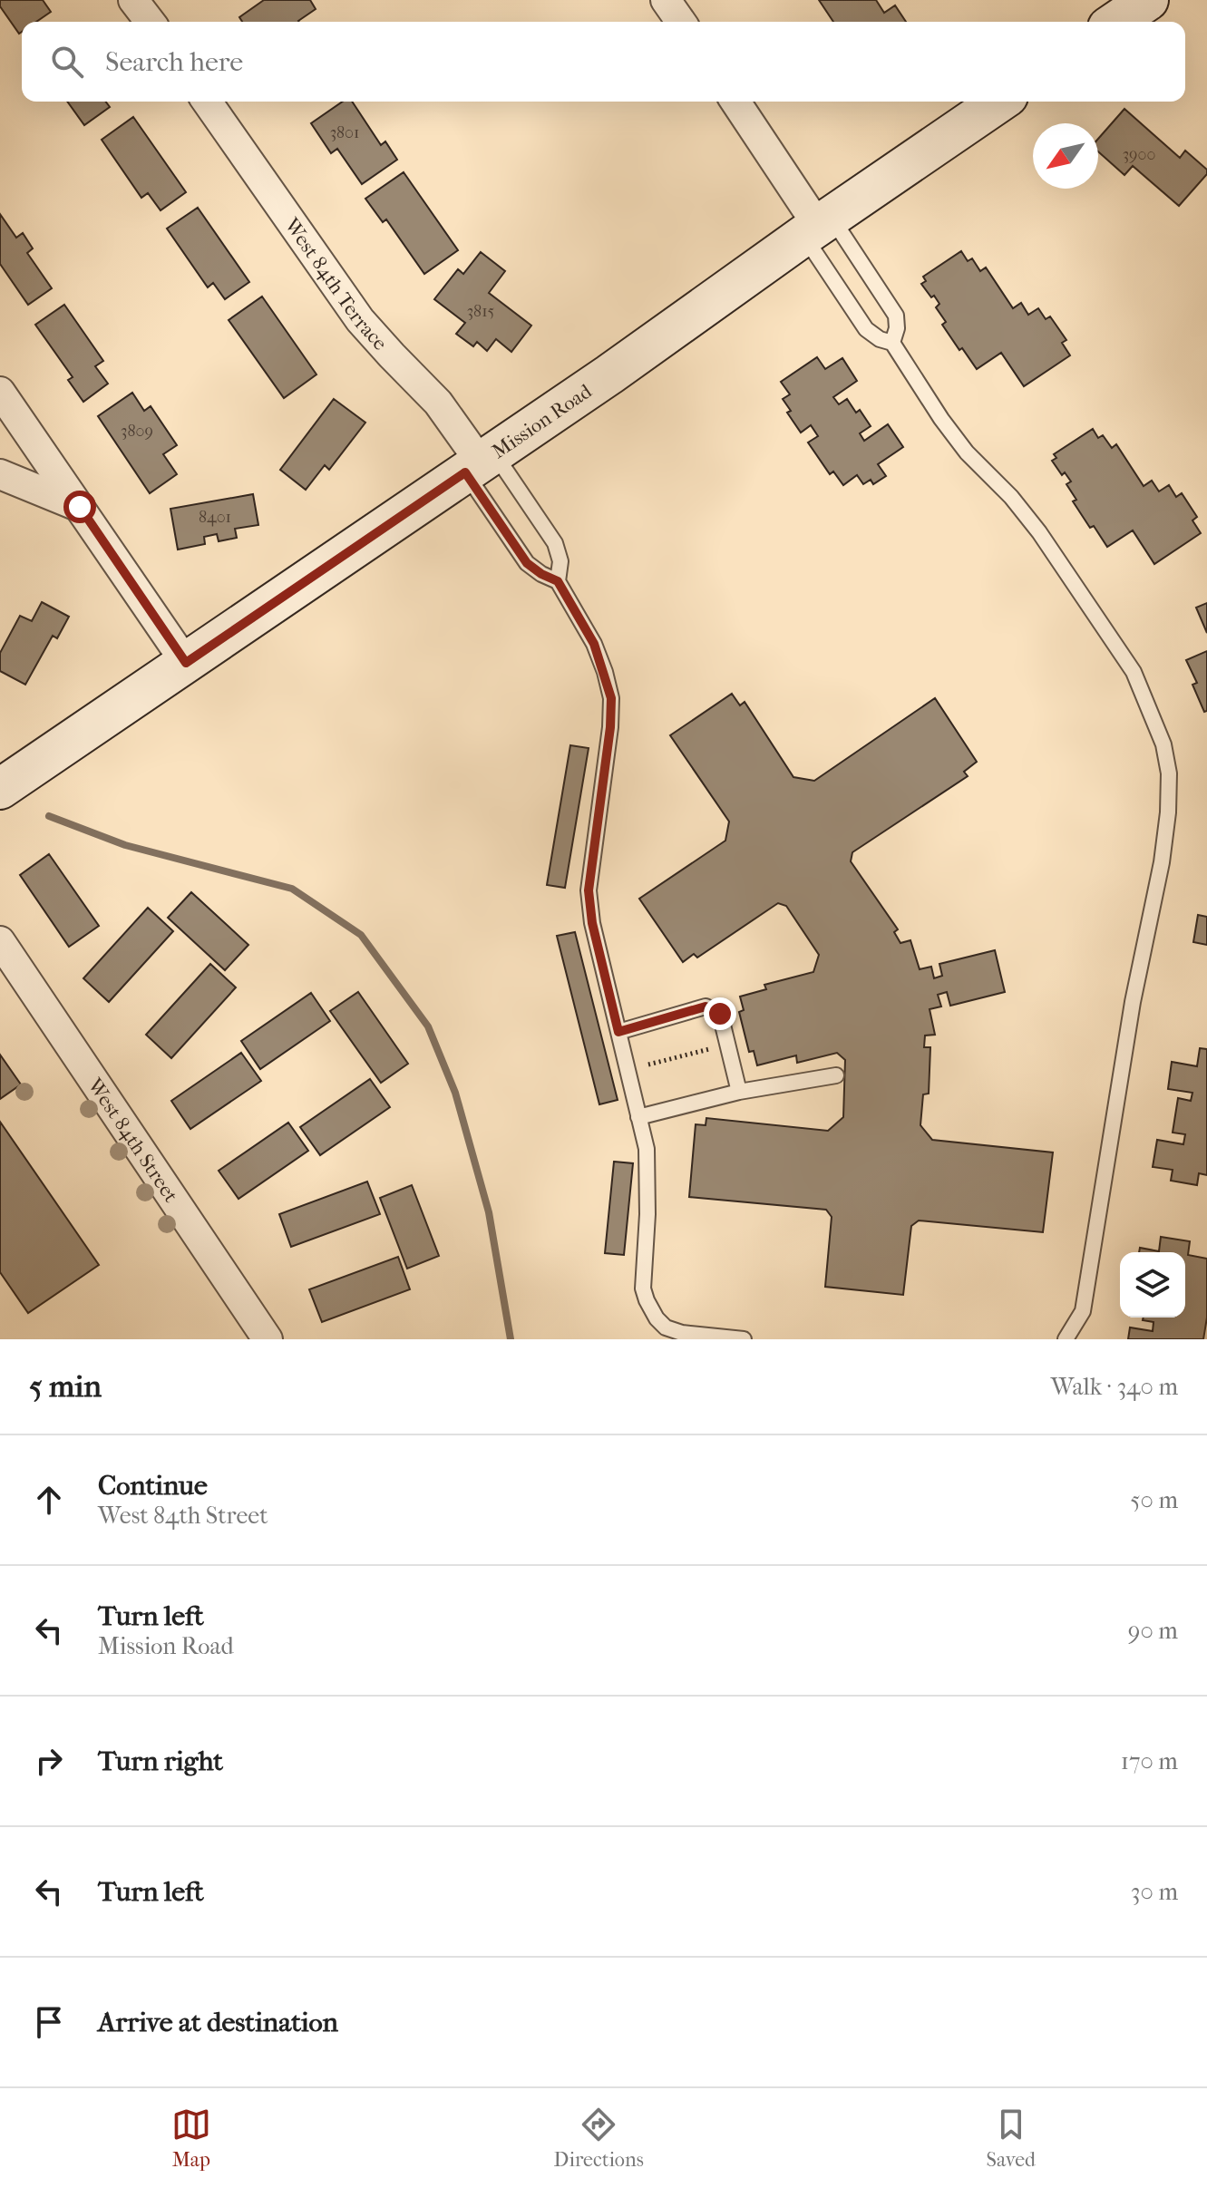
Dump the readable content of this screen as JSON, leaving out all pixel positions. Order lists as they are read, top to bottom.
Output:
{
  "streets": {
    "main road": ["Mission Road"],
    "street": ["West 84th Terrace", "West 84th Street"]
  },
  "crossings": [
    ["West 84th Terrace", "Mission Road"]
  ],
  "house_numbers": [
    "3801",
    "3900",
    "3815",
    "3809",
    "8401"
  ],
  "north": "bottom left",
  "page": {
    "search": "Search here",
    "heading": ["5 min", "Walk · 340 m"],
    "list": [
      ["Continue", "West 84th Street", "50 m"],
      ["Turn left", "Mission Road", "90 m"],
      ["Turn right", "170 m"],
      ["Turn left", "30 m"],
      "Arrive at destination"
    ],
    "nav": ["Map", "Directions", "Saved"]
  }
}
